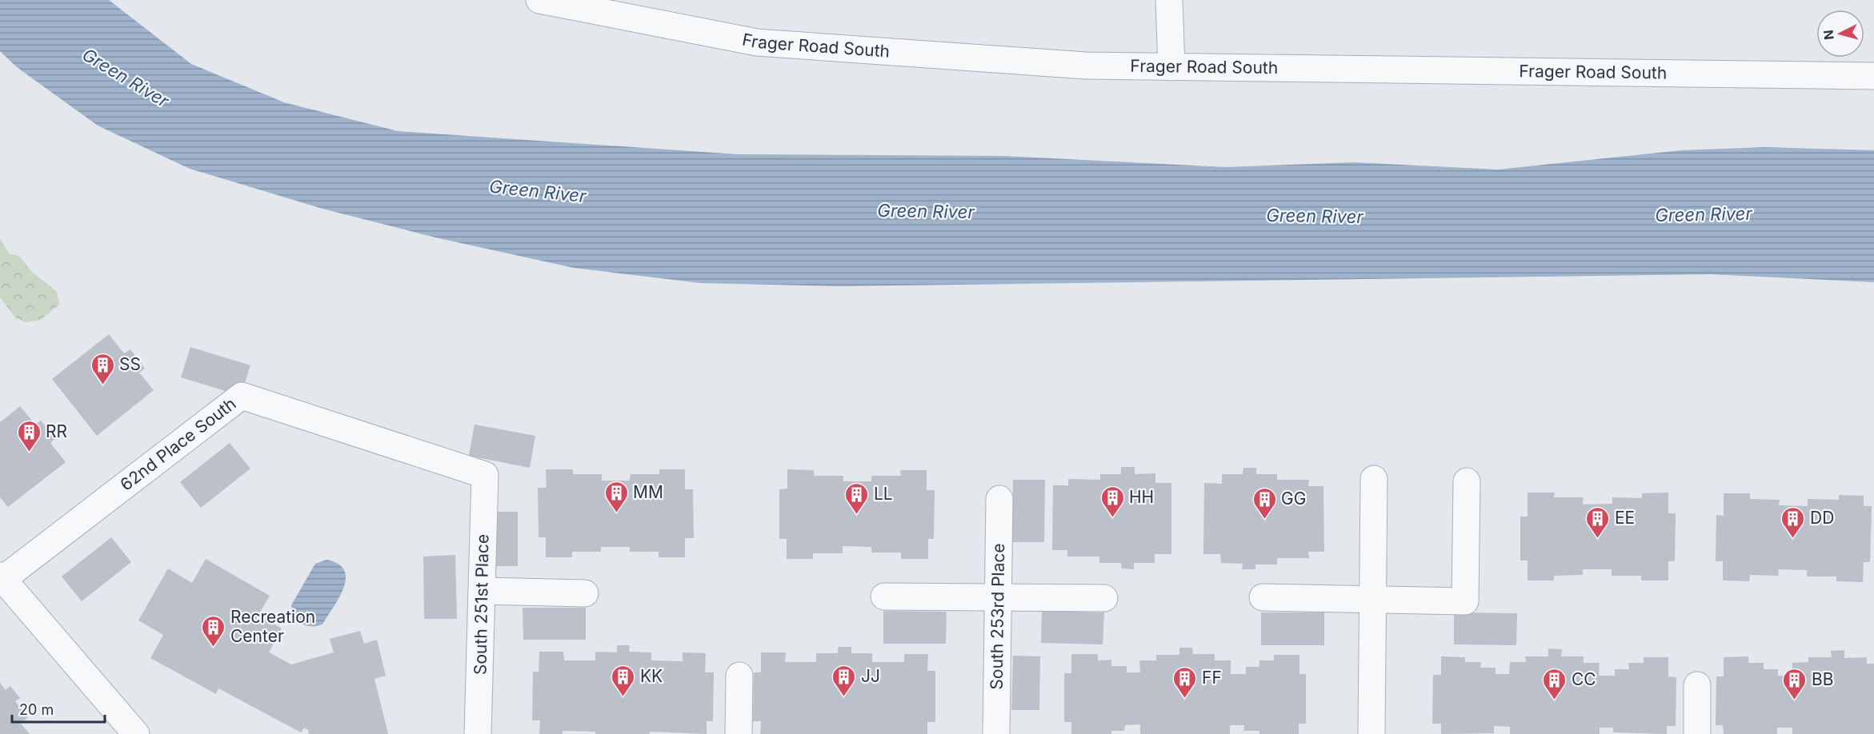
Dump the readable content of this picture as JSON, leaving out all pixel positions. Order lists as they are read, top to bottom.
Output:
{
  "streets": {
    "street": [
      "Frager Road South",
      "62nd Place South",
      "South 251st Place",
      "South 253rd Place"
    ]
  },
  "crossings": [
    ["62nd Place South", "South 251st Place"]
  ],
  "water": ["Green River"],
  "places": {
    "building": [
      "SS",
      "RR",
      "MM",
      "LL",
      "HH",
      "GG",
      "EE",
      "DD",
      "Recreation Center",
      "KK",
      "JJ",
      "FF",
      "CC",
      "BB"
    ]
  },
  "scale_bar": "20 m",
  "north": "left"
}
